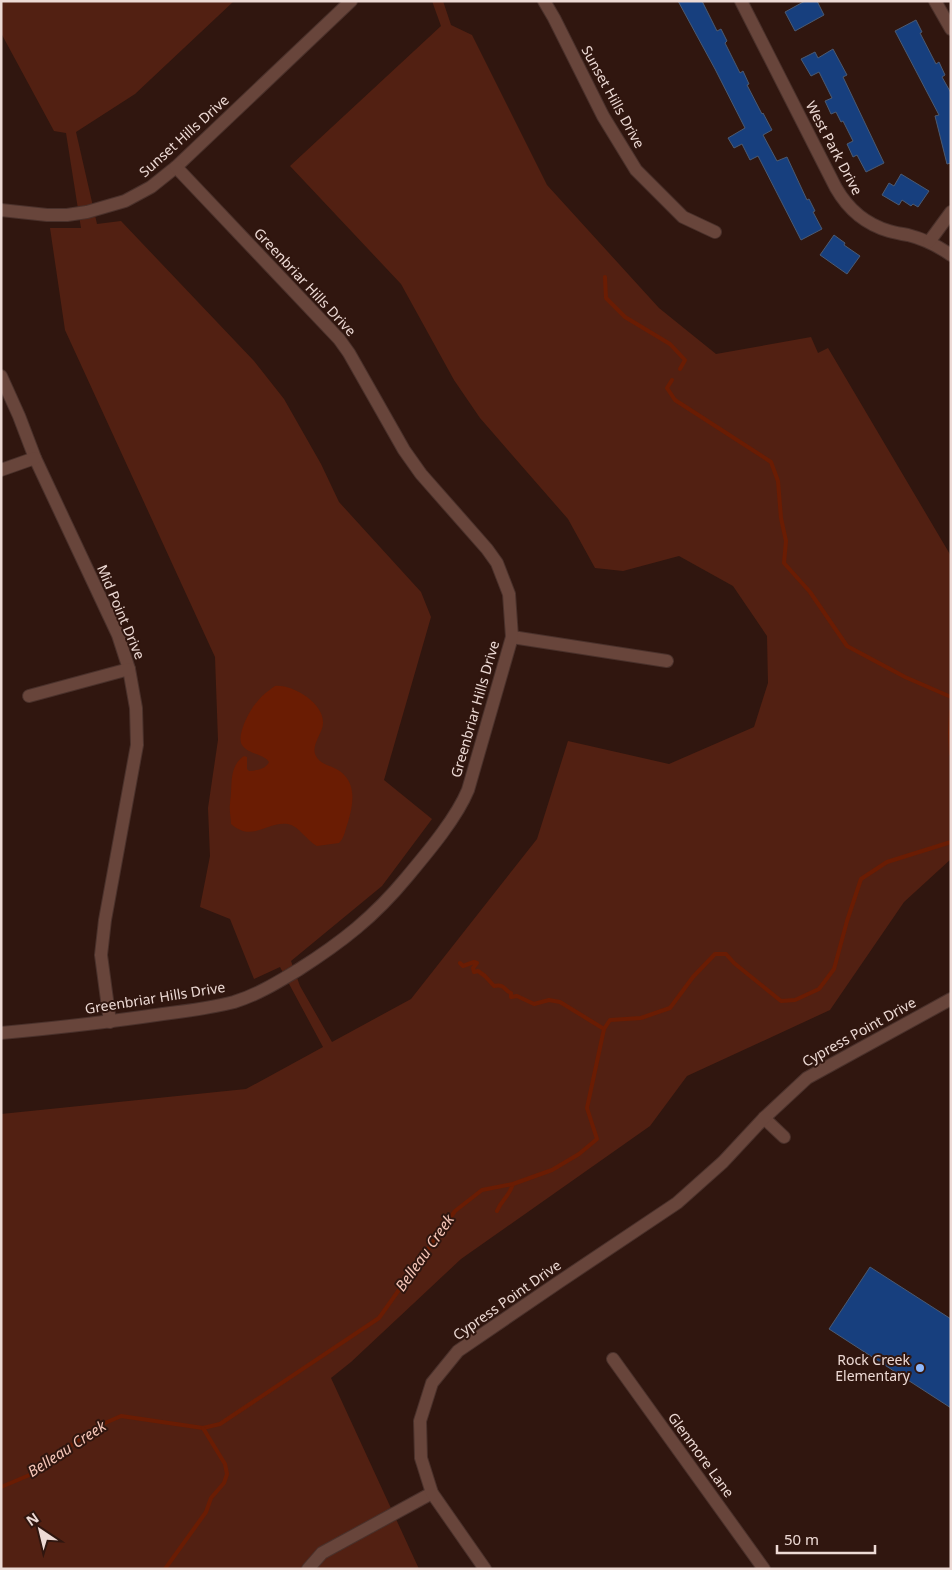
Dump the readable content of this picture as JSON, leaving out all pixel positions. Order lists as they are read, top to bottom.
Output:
{
  "streets": {
    "street": [
      "Sunset Hills Drive",
      "West Park Drive",
      "Greenbriar Hills Drive",
      "Mid Point Drive",
      "Cypress Point Drive",
      "Glenmore Lane"
    ]
  },
  "crossings": [
    ["Sunset Hills Drive", "Greenbriar Hills Drive"],
    ["Greenbriar Hills Drive", "Mid Point Drive"]
  ],
  "water": ["Belleau Creek"],
  "places": ["Rock Creek Elementary"],
  "scale_bar": "50 m",
  "north": "top left"
}
